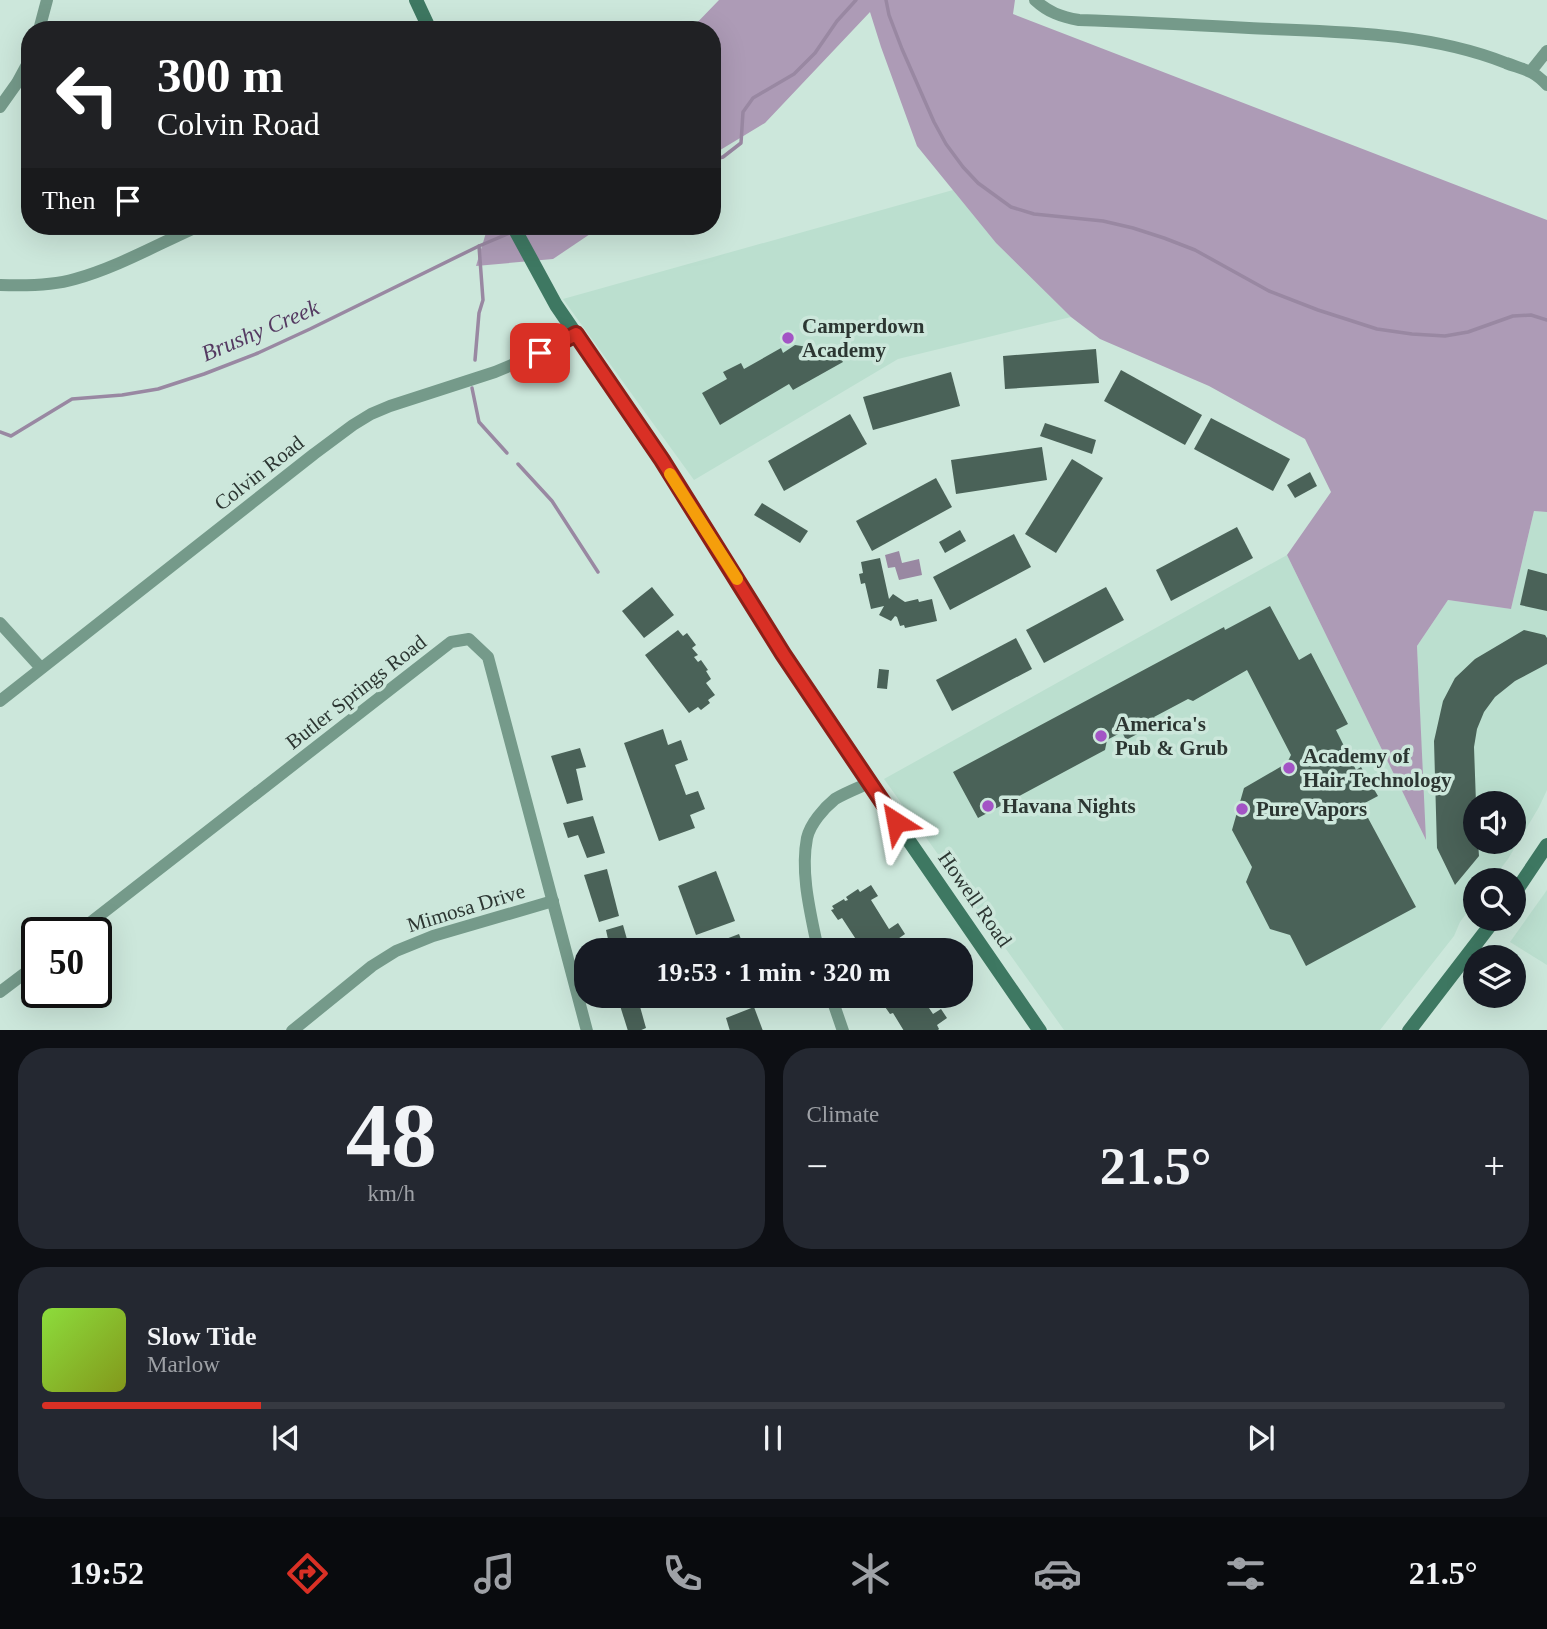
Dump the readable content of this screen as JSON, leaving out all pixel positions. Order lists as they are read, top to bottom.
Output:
{
  "streets": {
    "main road": ["Howell Road"],
    "street": ["Colvin Road", "Butler Springs Road", "Mimosa Drive"]
  },
  "crossings": [
    ["Colvin Road", "Howell Road"],
    ["Butler Springs Road", "Mimosa Drive"]
  ],
  "water": ["Brushy Creek"],
  "places": [
    "Camperdown Academy",
    "America's Pub & Grub",
    "Academy of Hair Technology",
    "Havana Nights",
    "Pure Vapors"
  ],
  "page": {
    "turn": ["300 m", "Colvin Road"],
    "then": "Then",
    "limit": "50",
    "trip": "19:53 · 1 min · 320 m",
    "tile": [
      ["48", "km/h"],
      "Climate"
    ],
    "heat": ["−", "21.5°", "+"],
    "song": ["Slow Tide", "Marlow"],
    "tabs": ["19:52", "21.5°"]
  }
}
